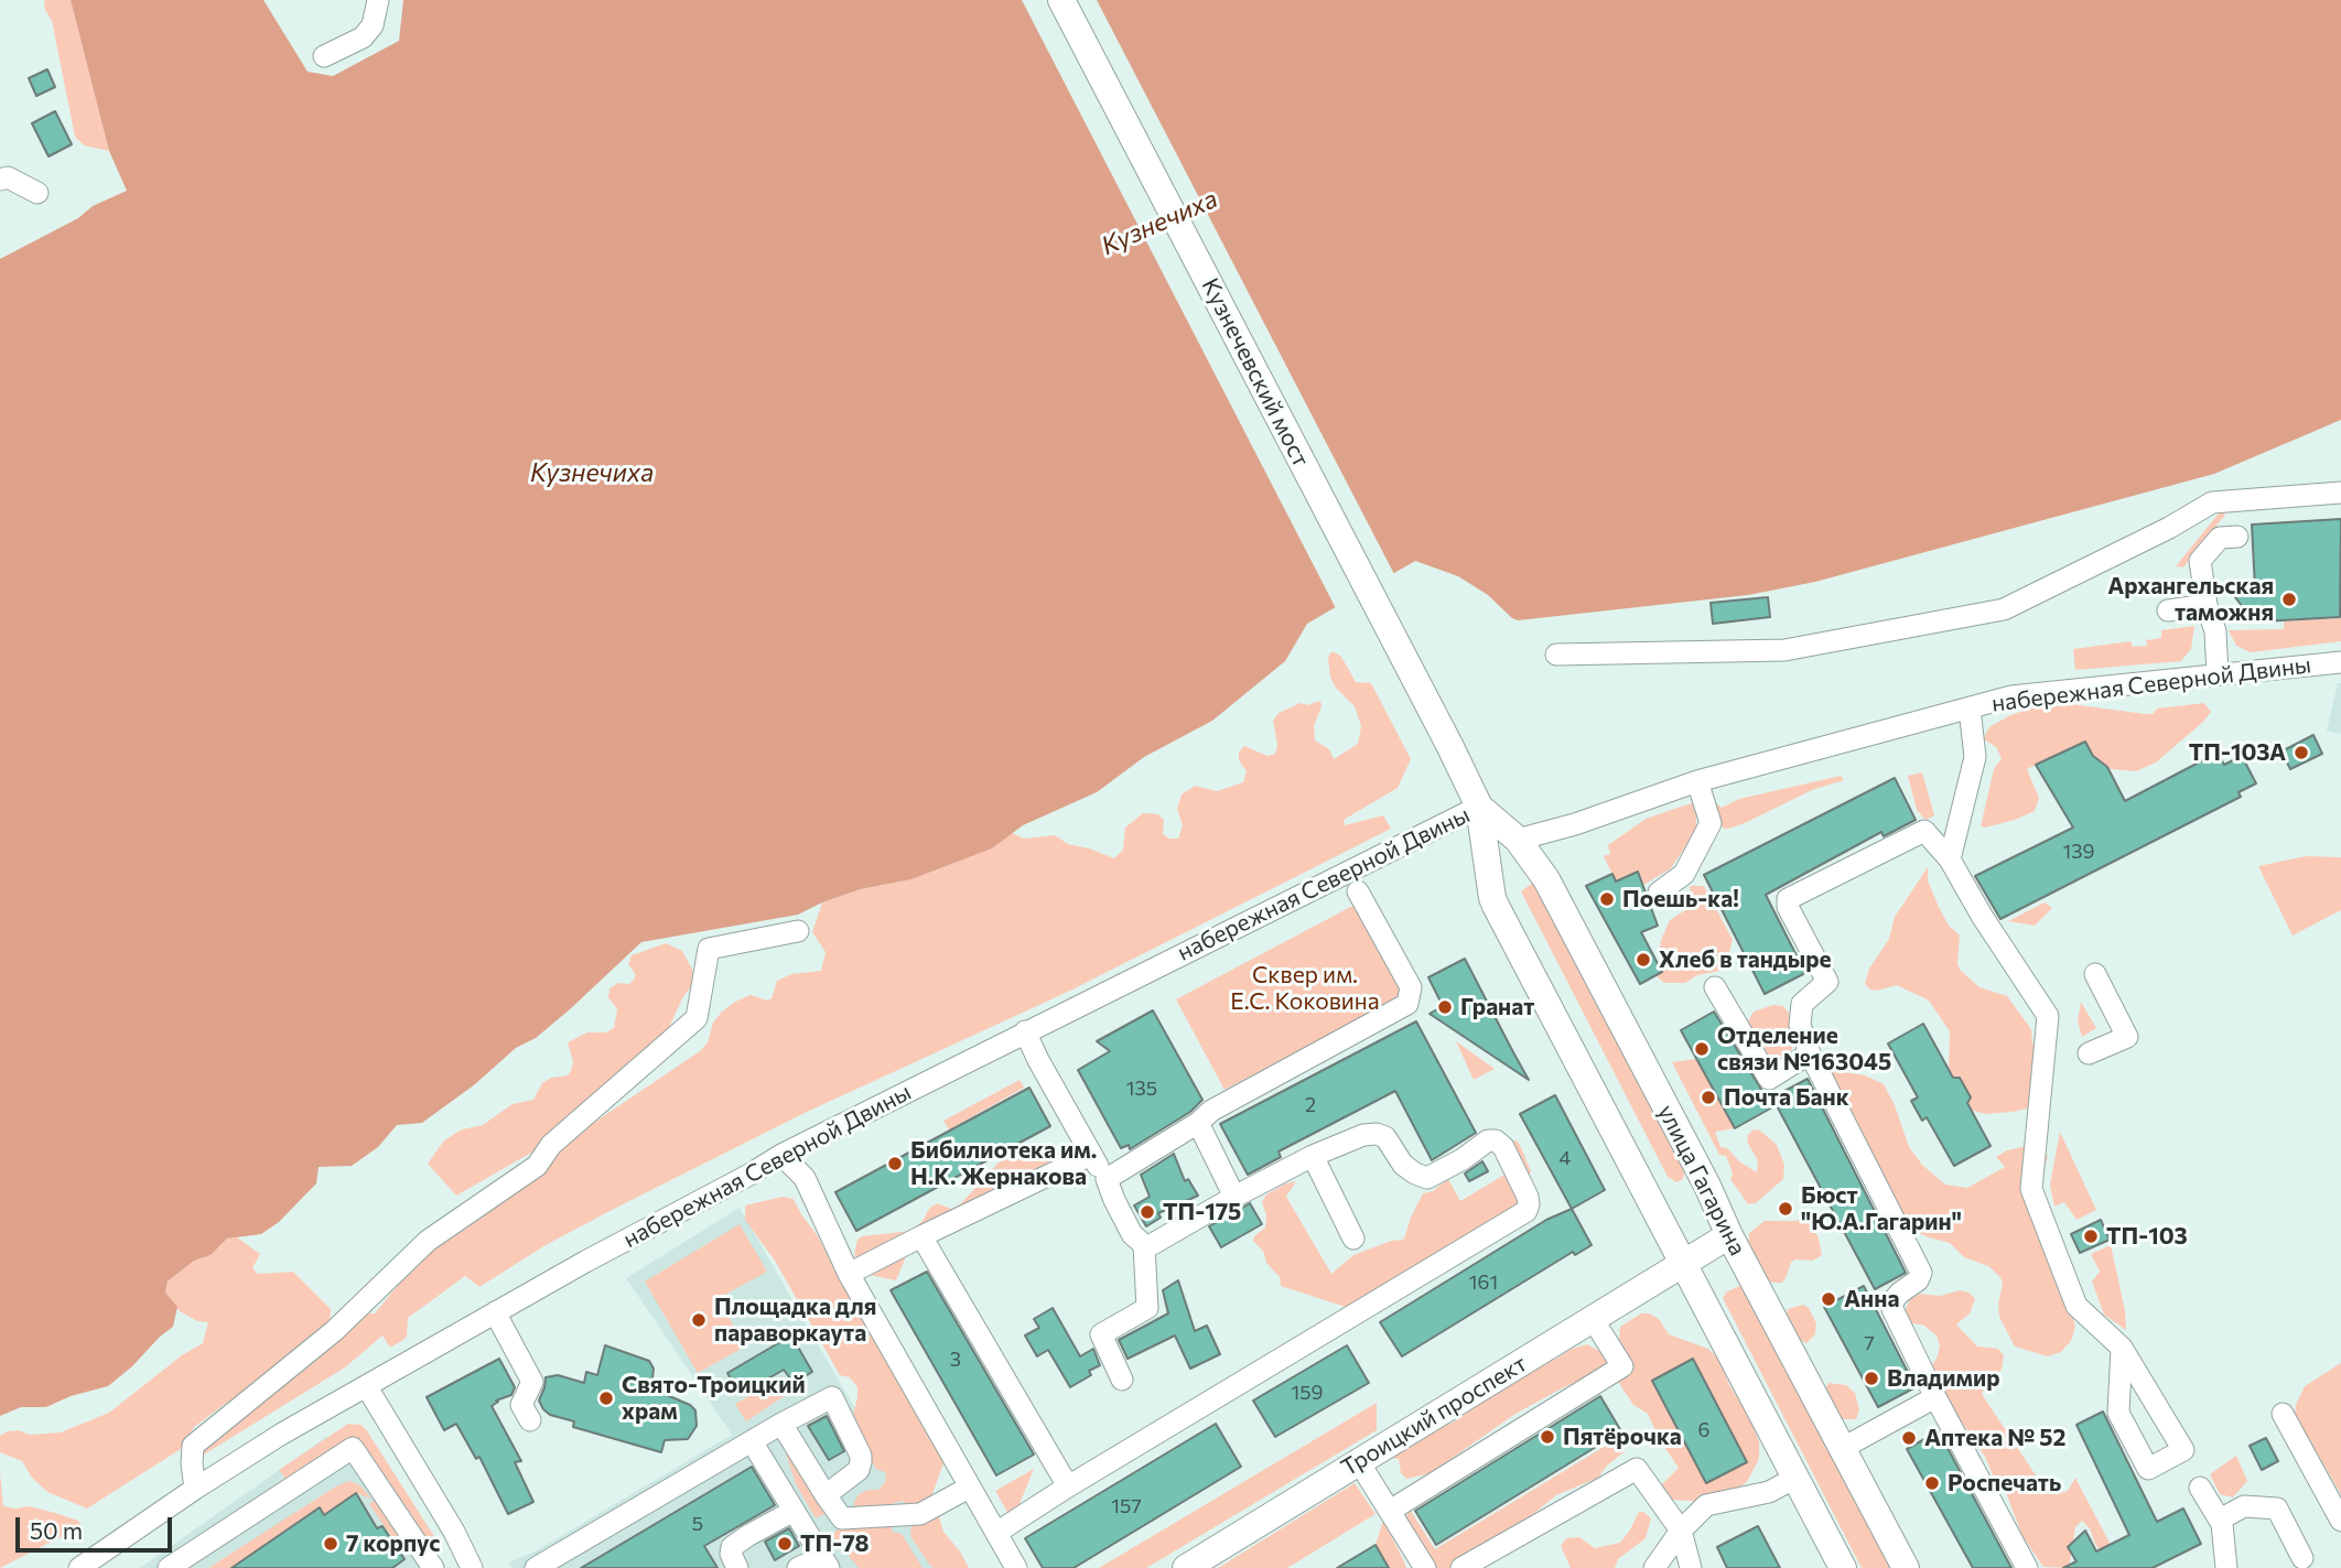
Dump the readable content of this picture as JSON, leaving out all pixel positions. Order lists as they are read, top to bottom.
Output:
{
  "streets": {
    "main road": ["Кузнечевский мост", "улица Гагарина", "Троицкий проспект"],
    "street": ["набережная Северной Двины"]
  },
  "crossings": [
    ["Кузнечевский мост", "улица Гагарина"],
    ["набережная Северной Двины", "улица Гагарина"],
    ["улица Гагарина", "Троицкий проспект"]
  ],
  "water": ["Кузнечиха"],
  "parks": ["Сквер им. Е.С. Коковина"],
  "places": [
    "Архангельская таможня",
    "ТП-103А",
    "Поешь-ка!",
    "Хлеб в тандыре",
    "Гранат",
    "Отделение связи №163045",
    "Почта Банк",
    "Бибилиотека им. Н.К. Жернакова",
    "Бюст \"Ю.А.Гагарин\"",
    "ТП-175",
    "ТП-103",
    "Анна",
    "Площадка для параворкаута",
    "Владимир",
    "Свято-Троицкий храм",
    "Пятёрочка",
    "Аптека № 52",
    "Роспечать",
    "7 корпус",
    "ТП-78"
  ],
  "house_numbers": [
    "139",
    "135",
    "2",
    "4",
    "161",
    "7",
    "3",
    "159",
    "6",
    "157",
    "5"
  ],
  "scale_bar": "50 m"
}
